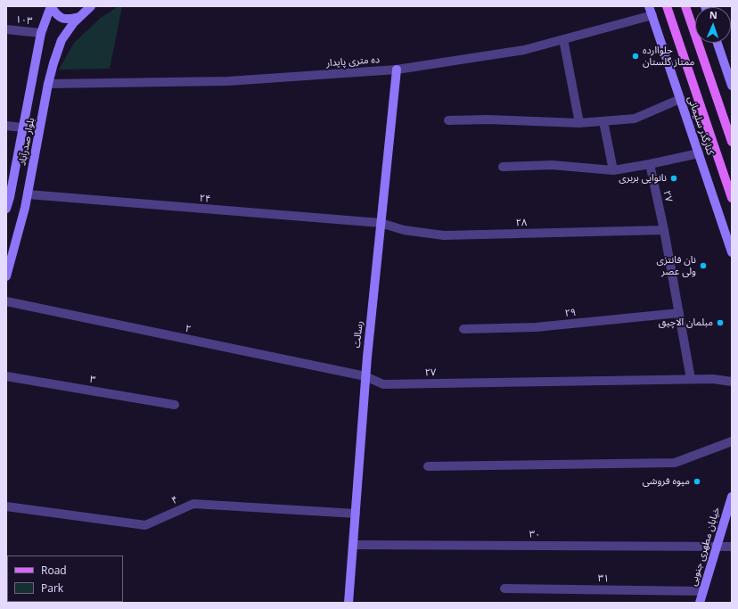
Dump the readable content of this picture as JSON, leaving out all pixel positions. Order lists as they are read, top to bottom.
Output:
{
  "streets": {
    "main road": [
      "کنارگذر سلیمانی",
      "بلوار صدرآباد",
      "رسالت",
      "خیابان مطهری جنوبی"
    ],
    "street": [
      "۱۰۳",
      "ده متری پایدار",
      "۲۷",
      "۲۴",
      "۲۸",
      "۲۹",
      "۲",
      "۳",
      "۴",
      "۳۰",
      "۳۱"
    ]
  },
  "crossings": [
    ["۱۰۳", "بلوار صدرآباد"],
    ["ده متری پایدار", "کنارگذر سلیمانی"],
    ["ده متری پایدار", "بلوار صدرآباد"],
    ["ده متری پایدار", "رسالت"],
    ["بلوار صدرآباد", "۲۴"],
    ["۲۷", "۲۸"],
    ["۲۷", "۲۹"],
    ["۲۷", "۲"],
    ["۲۷", "رسالت"],
    ["۲۴", "۲۸"],
    ["۲۴", "رسالت"],
    ["۲۸", "رسالت"],
    ["۲", "رسالت"],
    ["رسالت", "۴"],
    ["رسالت", "۳۰"],
    ["۳۰", "خیابان مطهری جنوبی"],
    ["خیابان مطهری جنوبی", "۳۱"]
  ],
  "places": [
    "حلواارده ممتاز گلستان",
    "نانوایی بربری",
    "نان فانتزی ولی عصر",
    "مبلمان آلاچیق",
    "میوه فروشی"
  ],
  "legend": ["Road", "Park"],
  "north": "top"
}
